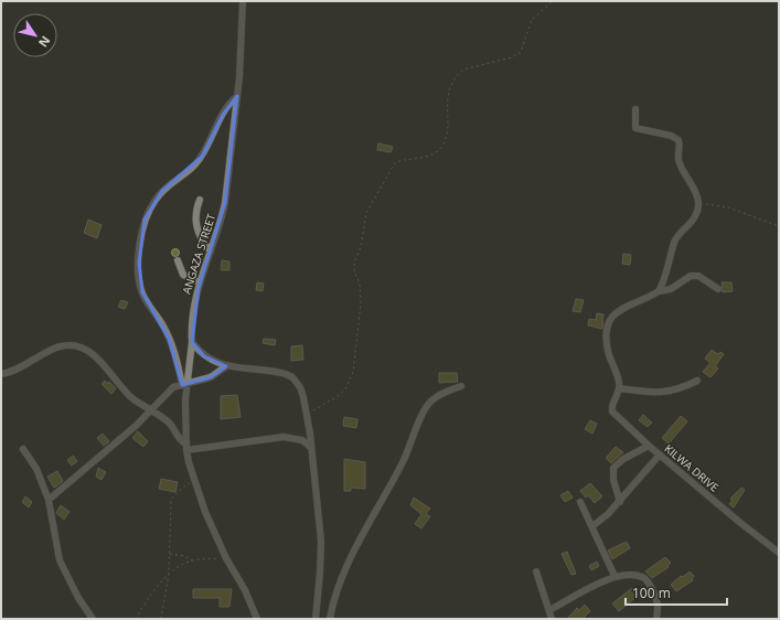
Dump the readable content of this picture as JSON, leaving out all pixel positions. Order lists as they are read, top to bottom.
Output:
{
  "streets": {
    "street": ["ANGAZA STREET", "KILWA DRIVE"]
  },
  "scale_bar": "100 m",
  "north": "bottom right"
}
